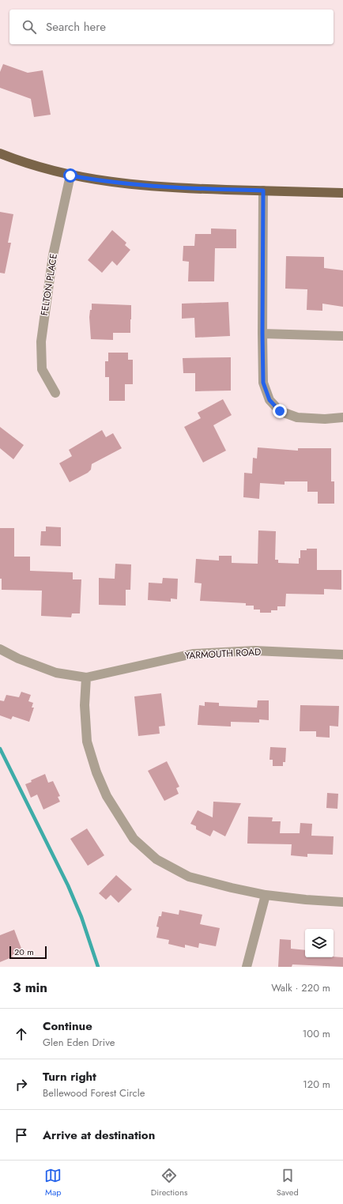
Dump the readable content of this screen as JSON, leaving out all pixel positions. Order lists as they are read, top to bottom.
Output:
{
  "streets": {
    "street": ["FELTON PLACE", "YARMOUTH ROAD"]
  },
  "scale_bar": "20 m",
  "page": {
    "search": "Search here",
    "scale": "20 m",
    "heading": ["3 min", "Walk · 220 m"],
    "list": [
      ["Continue", "Glen Eden Drive", "100 m"],
      ["Turn right", "Bellewood Forest Circle", "120 m"],
      "Arrive at destination"
    ],
    "nav": ["Map", "Directions", "Saved"]
  }
}
